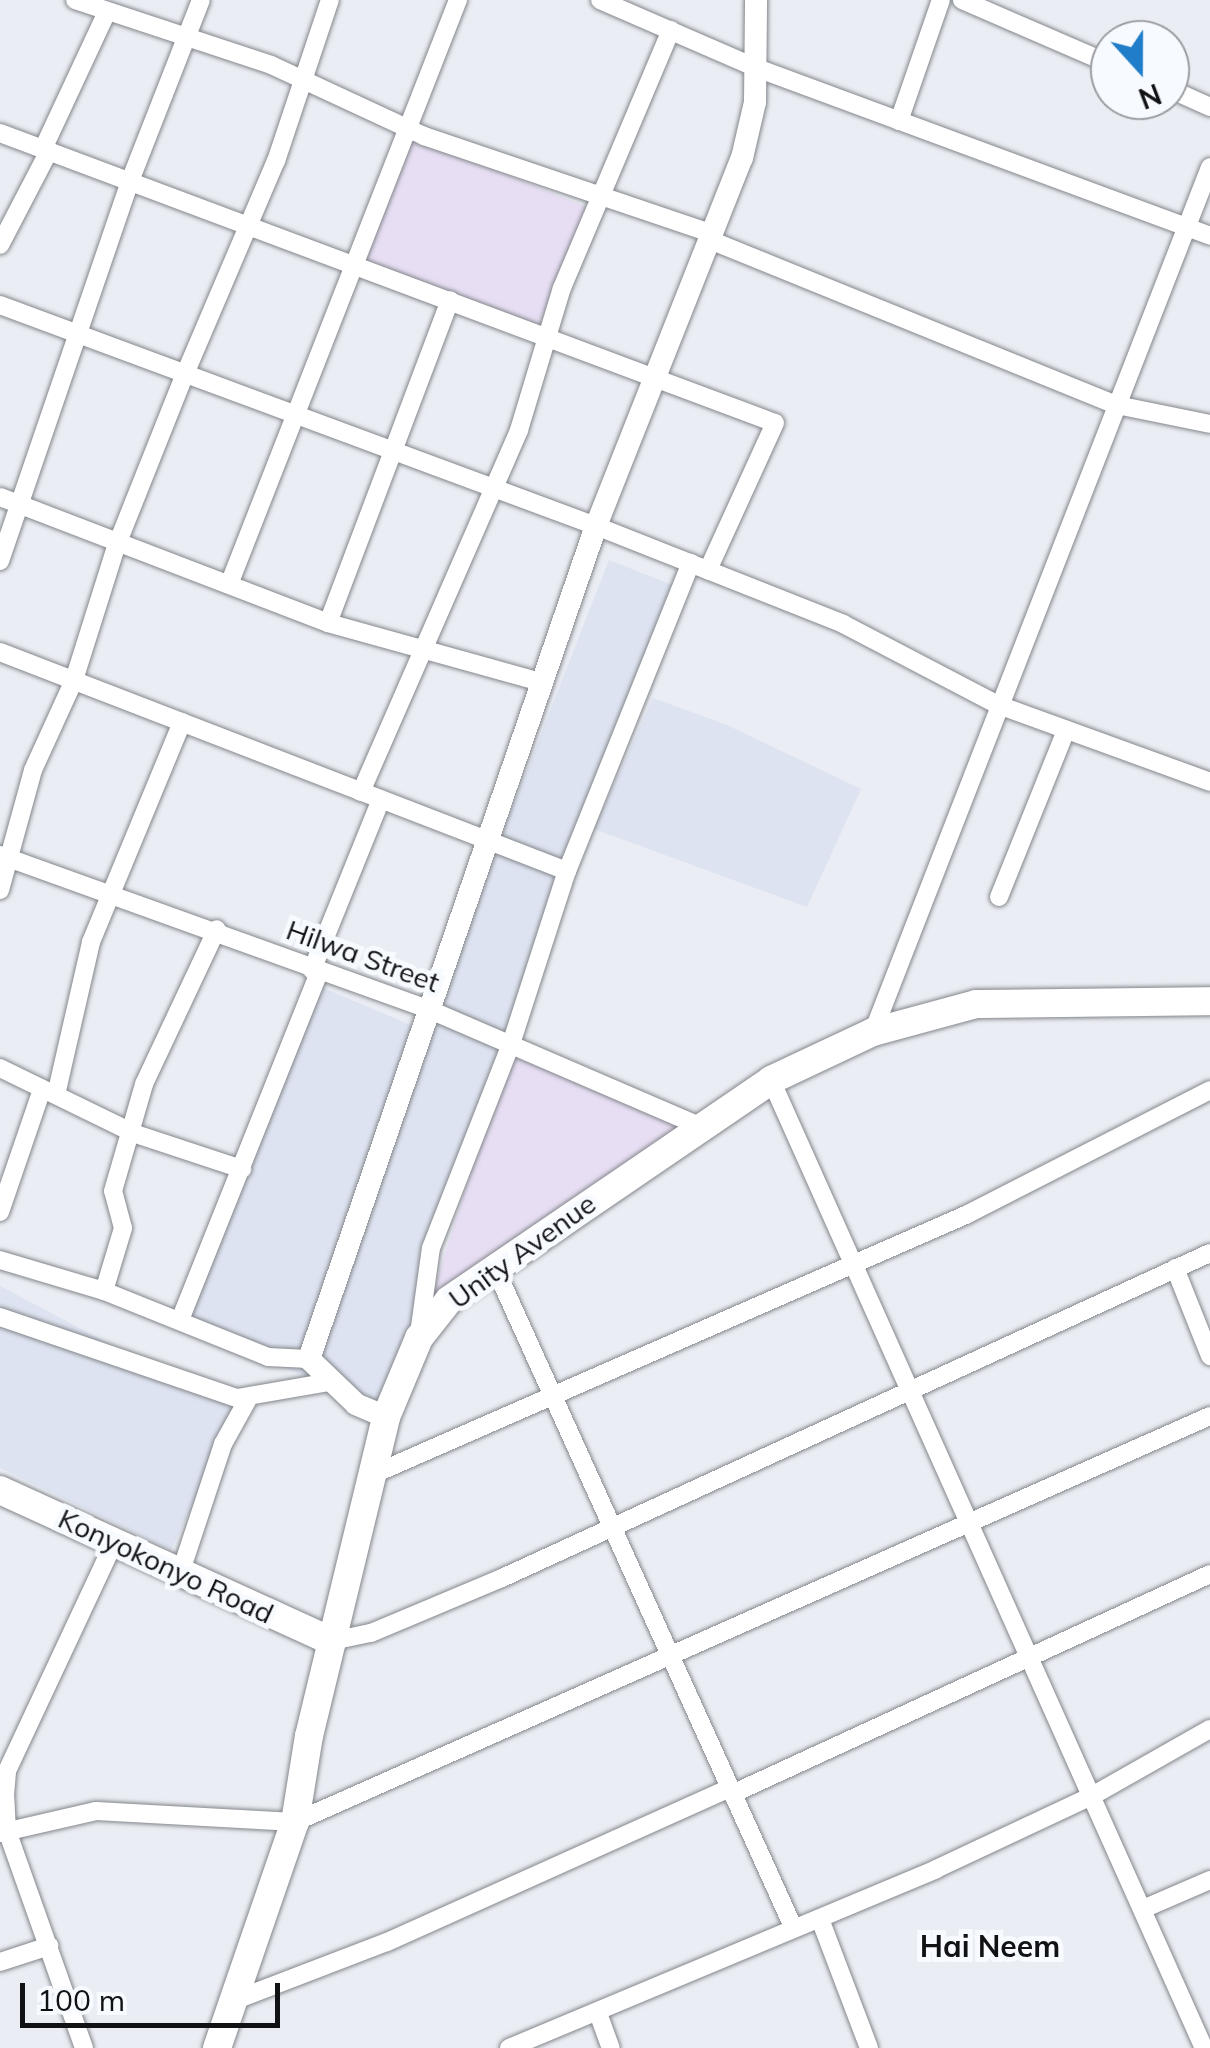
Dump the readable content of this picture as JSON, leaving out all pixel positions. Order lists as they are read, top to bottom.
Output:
{
  "streets": {
    "main road": ["Unity Avenue", "Konyokonyo Road"],
    "street": ["Hilwa Street"]
  },
  "crossings": [
    ["Hilwa Street", "Unity Avenue"],
    ["Unity Avenue", "Konyokonyo Road"]
  ],
  "districts": ["Hai Neem"],
  "scale_bar": "100 m",
  "north": "bottom"
}
